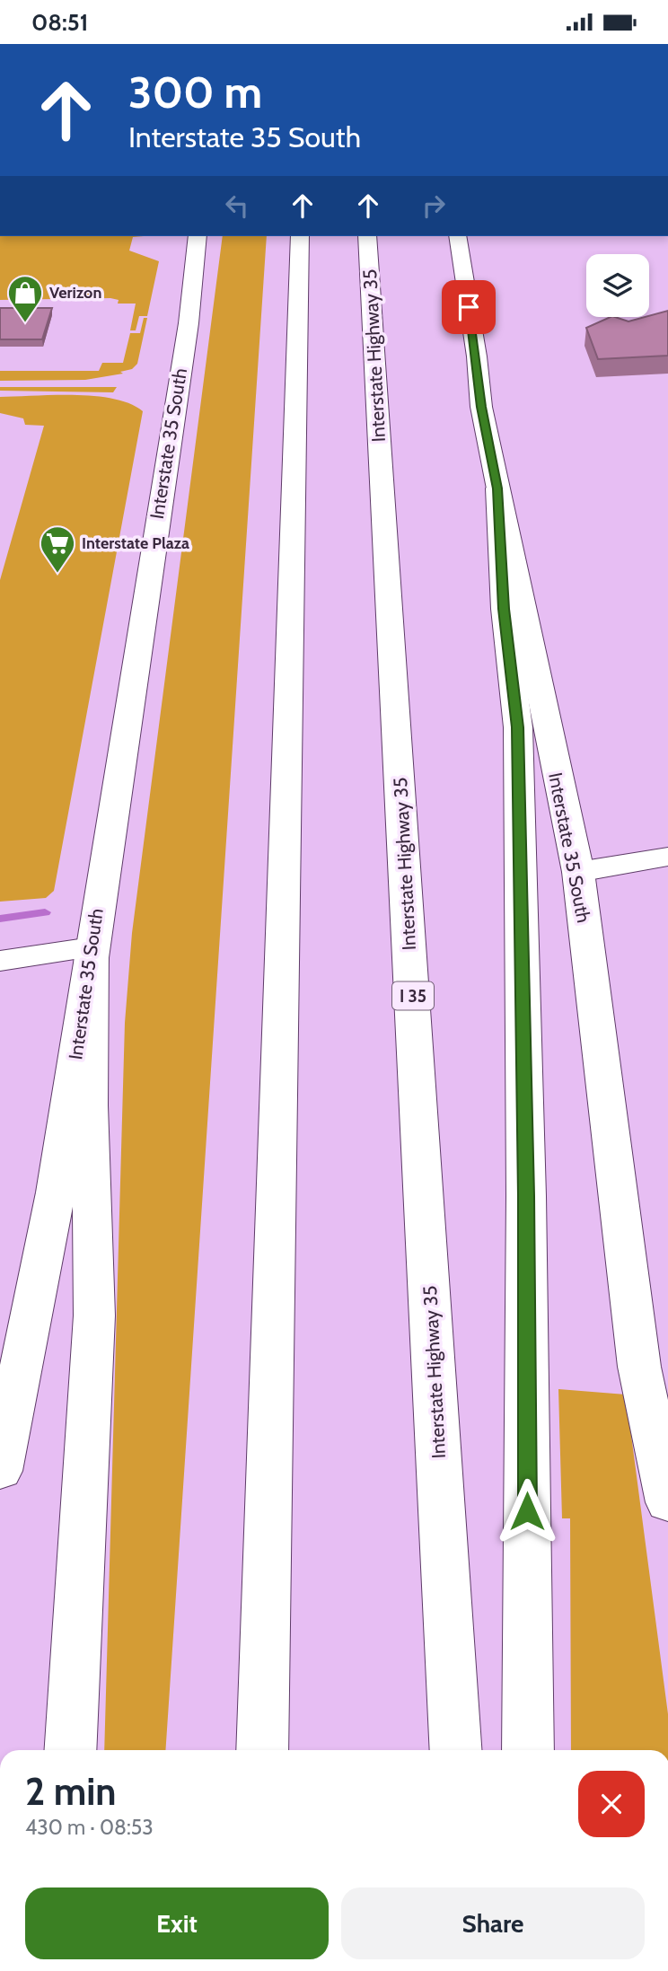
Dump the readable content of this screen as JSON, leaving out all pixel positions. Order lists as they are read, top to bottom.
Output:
{
  "streets": {
    "main road": ["Interstate Highway 35", "Interstate 35 South", "I 35"]
  },
  "places": {
    "shop": ["Verizon"],
    "supermarket": ["Interstate Plaza"]
  },
  "page": {
    "status": "08:51",
    "turn": ["300 m", "Interstate 35 South"],
    "heading": ["2 min", "430 m · 08:53"],
    "buttons": ["Exit", "Share"]
  }
}
